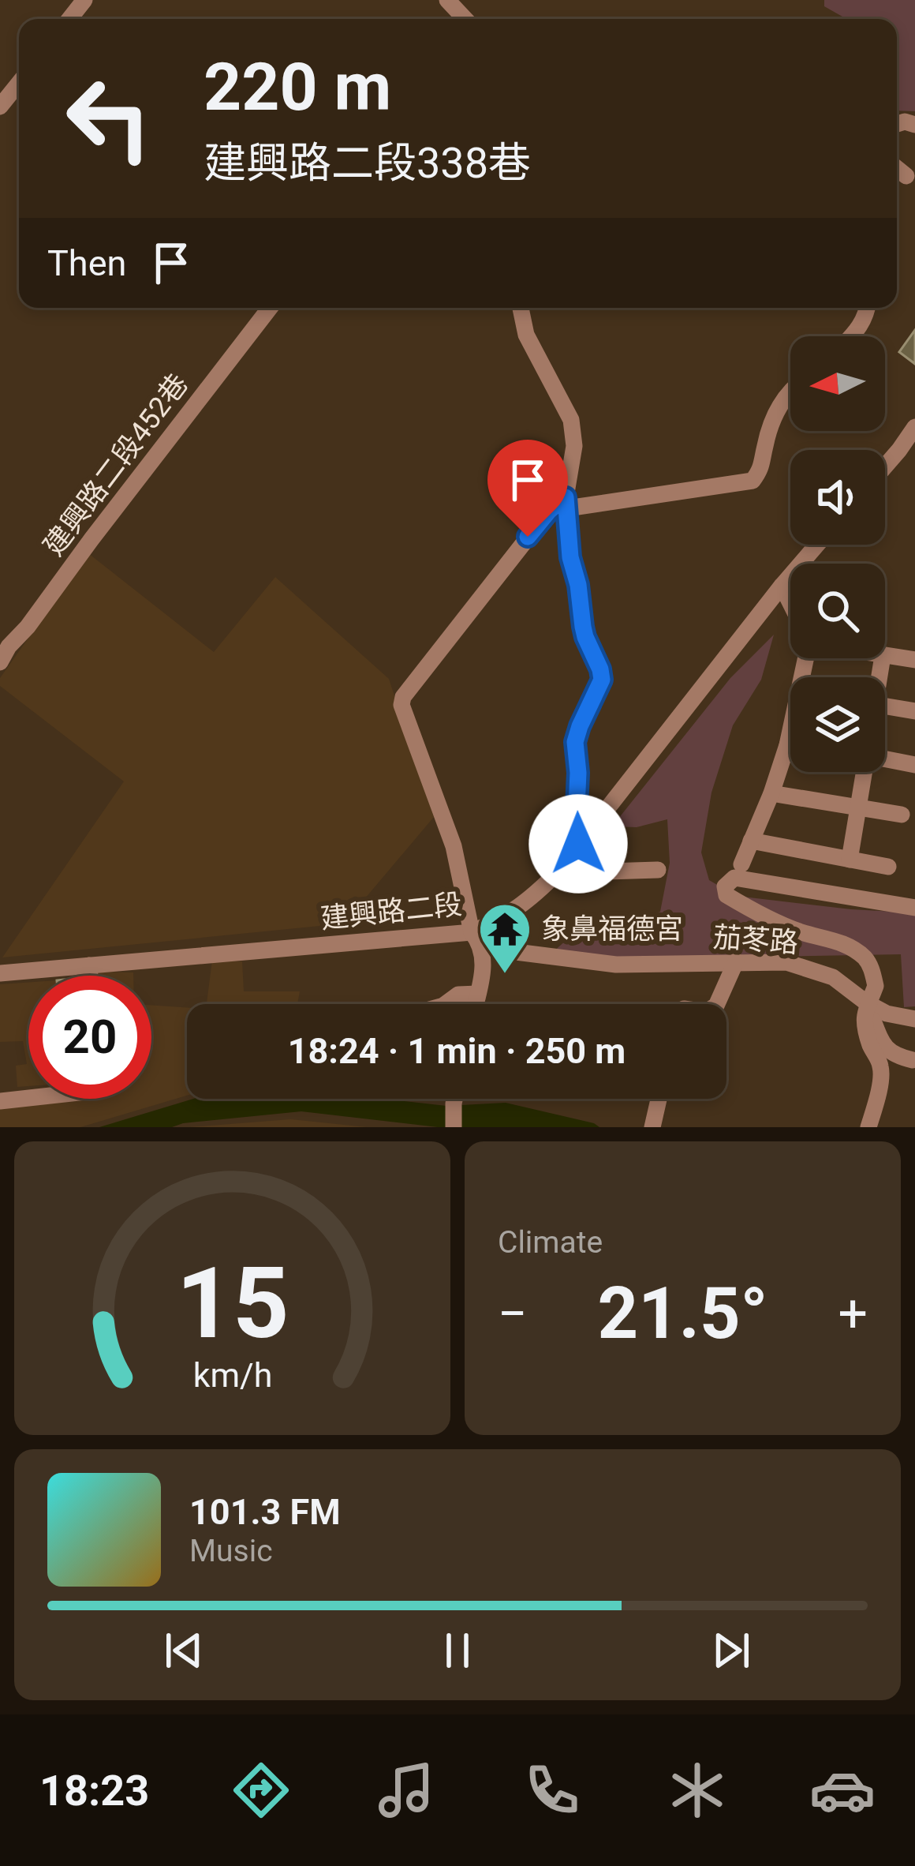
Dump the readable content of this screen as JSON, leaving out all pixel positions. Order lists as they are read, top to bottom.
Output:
{
  "streets": {
    "street": ["建興路二段452巷", "建興路二段", "茄苳路"]
  },
  "crossings": [
    ["建興路二段", "茄苳路"]
  ],
  "places": {
    "temple": ["象鼻福德宮"]
  },
  "north": "left",
  "page": {
    "turn": ["220 m", "建興路二段338巷"],
    "then": "Then",
    "limit": "20",
    "trip": "18:24 · 1 min · 250 m",
    "tile": "Climate",
    "heat": ["−", "21.5°", "+"],
    "song": ["101.3 FM", "Music"],
    "tabs": "18:23",
    "gauge": ["15", "km/h"]
  }
}
